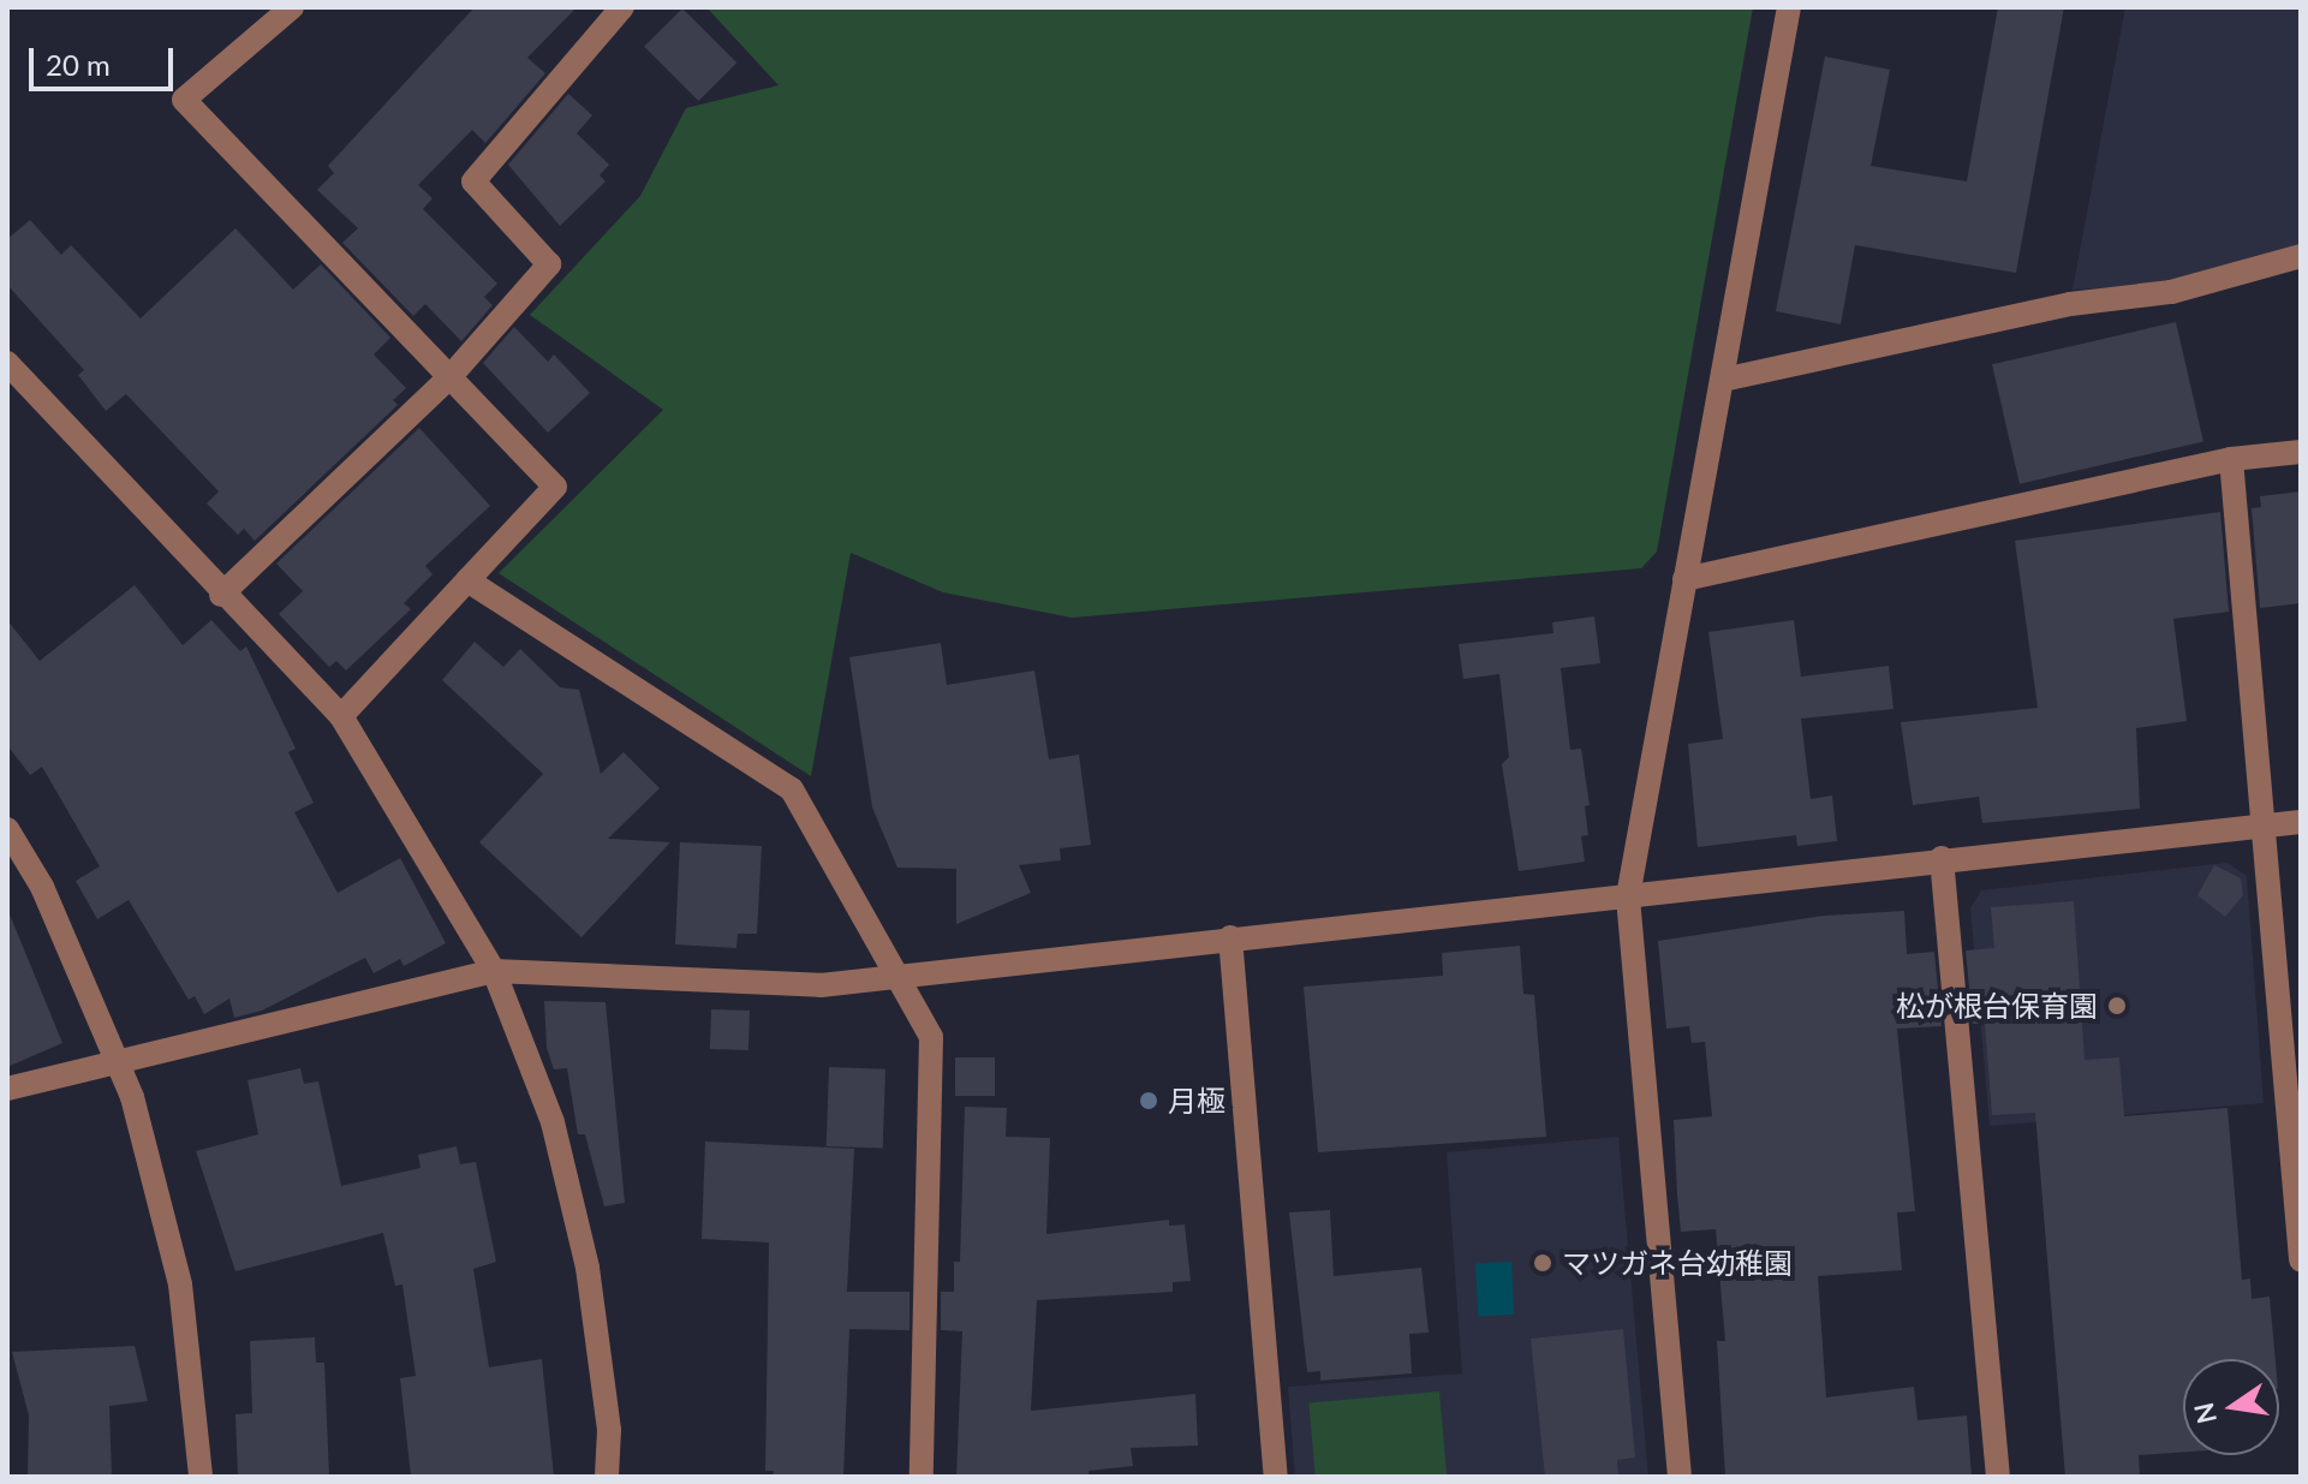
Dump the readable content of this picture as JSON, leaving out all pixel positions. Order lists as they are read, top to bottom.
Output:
{
  "places": ["松が根台保育園", "月極", "マツガネ台幼稚園"],
  "scale_bar": "20 m",
  "north": "left"
}
